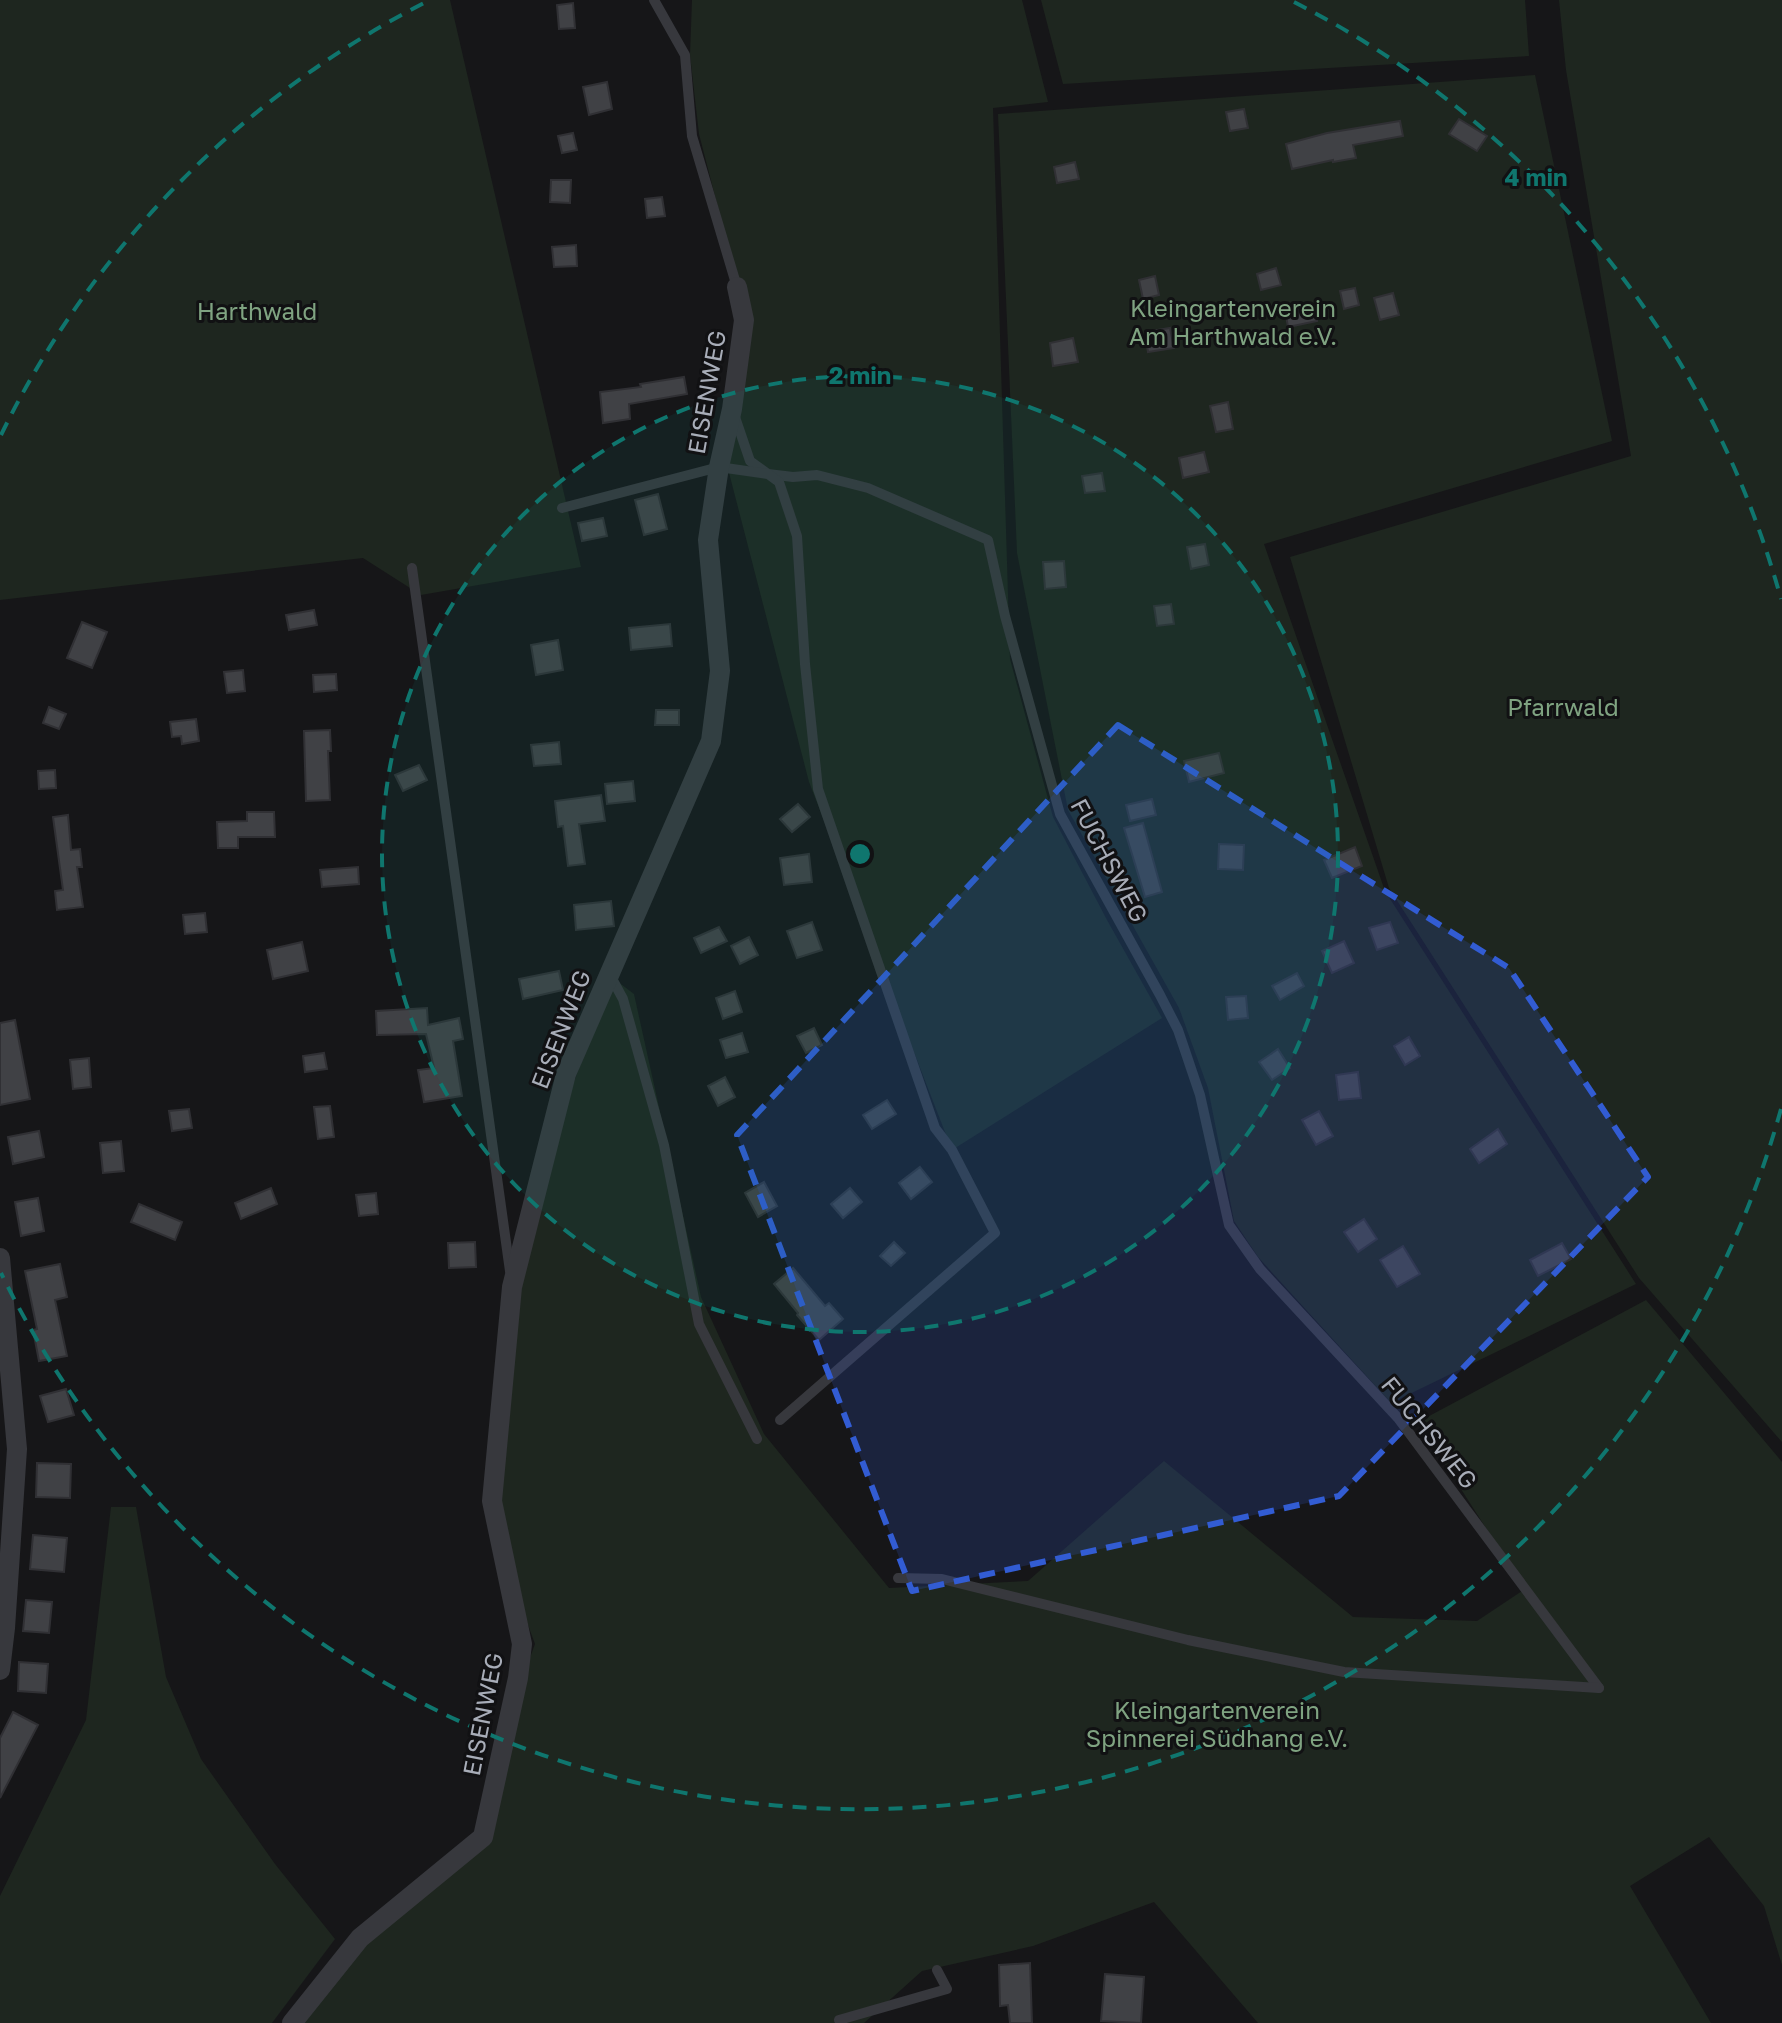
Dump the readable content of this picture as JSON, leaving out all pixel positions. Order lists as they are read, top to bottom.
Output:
{
  "streets": {
    "street": ["EISENWEG"],
    "lane": ["FUCHSWEG"]
  },
  "parks": [
    "Kleingartenverein Am Harthwald e.V.",
    "Harthwald",
    "Pfarrwald",
    "Kleingartenverein Spinnerei Südhang e.V."
  ],
  "rings": ["4 min", "2 min"]
}
